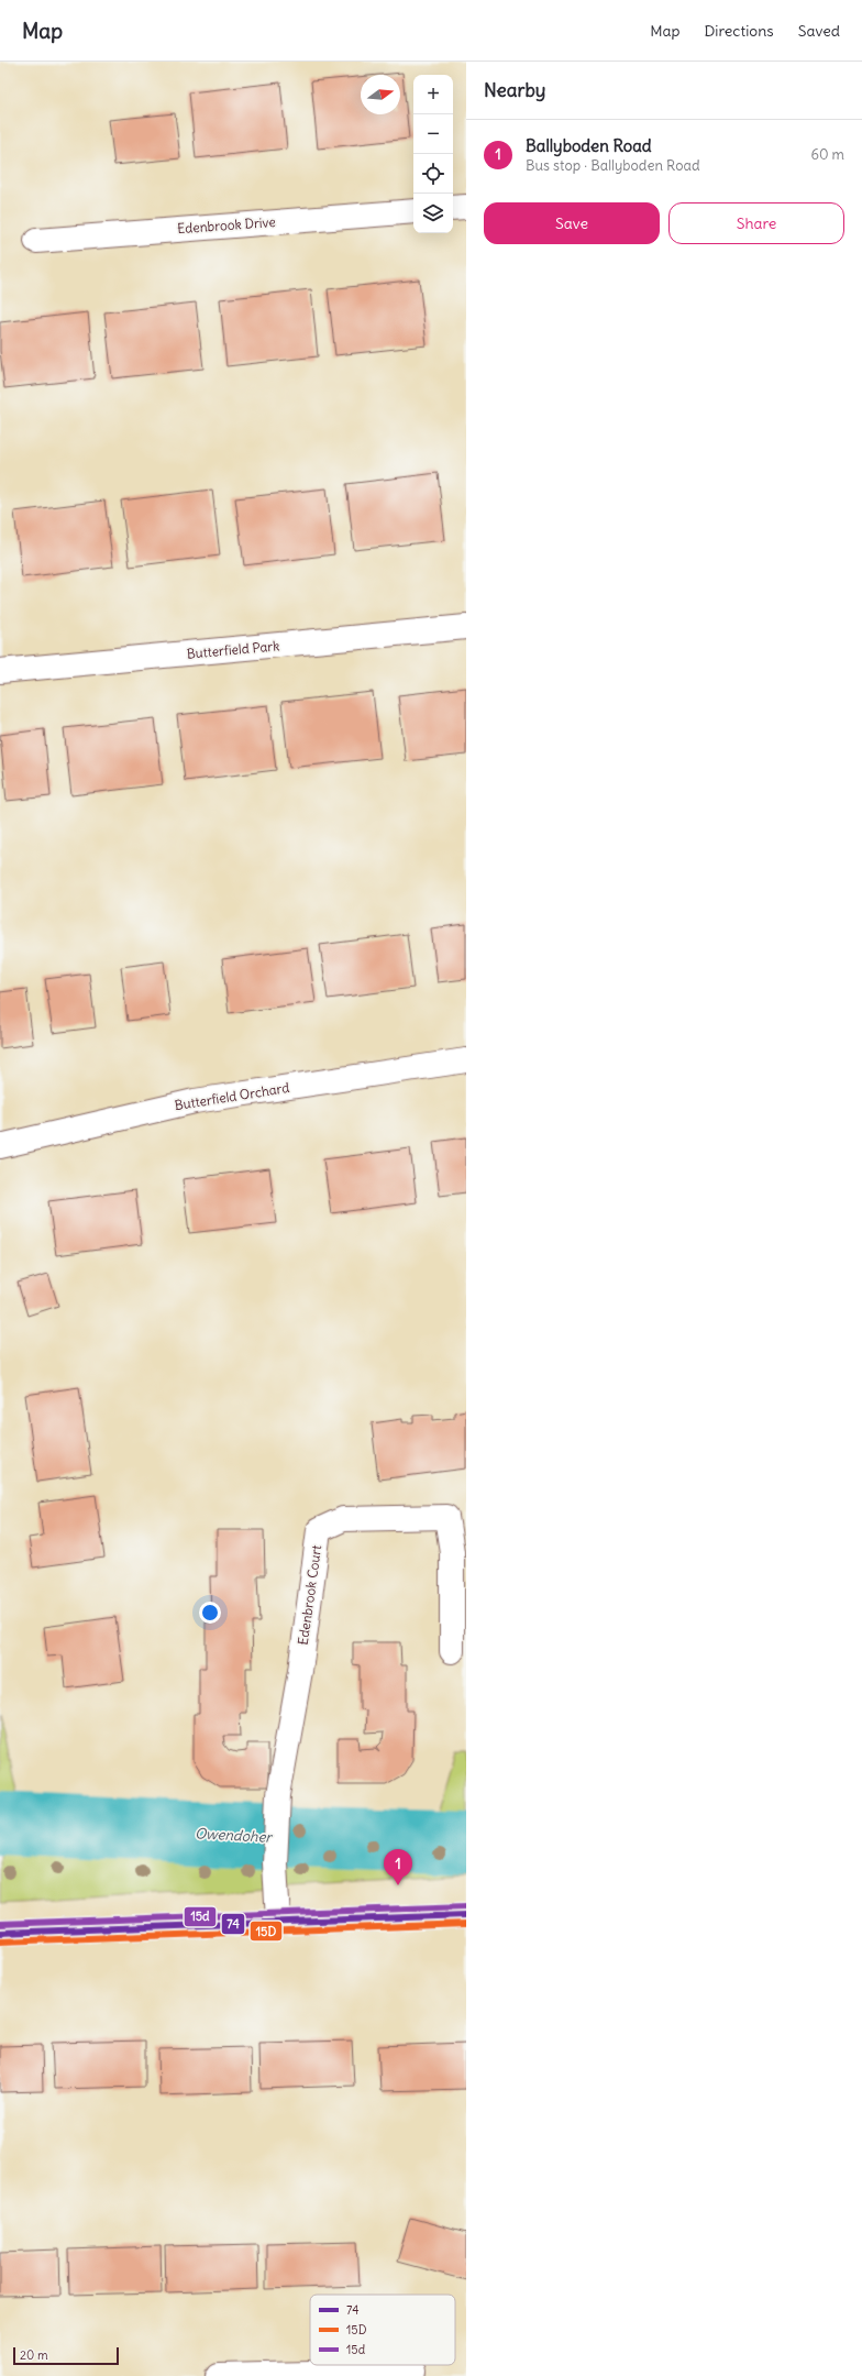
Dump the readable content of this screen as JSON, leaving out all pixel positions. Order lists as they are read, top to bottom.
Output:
{
  "streets": {
    "street": [
      "Edenbrook Drive",
      "Butterfield Park",
      "Butterfield Orchard",
      "Edenbrook Court"
    ]
  },
  "water": ["Owendoher"],
  "lines": ["transit line 15d", "transit line 74", "transit line 15D"],
  "legend": ["74", "15D", "15d"],
  "scale_bar": "20 m",
  "north": "right",
  "page": {
    "header": "Map",
    "nav": ["Map", "Directions", "Saved"],
    "heading": "Nearby",
    "map_buttons": ["+", "−"],
    "list": [
      {
        "mark": "1",
        "name": "Ballyboden Road",
        "note": "Bus stop · Ballyboden Road",
        "value": "60 m"
      }
    ],
    "buttons": ["Save", "Share"],
    "pins": "1",
    "scale": "20 m"
  }
}
